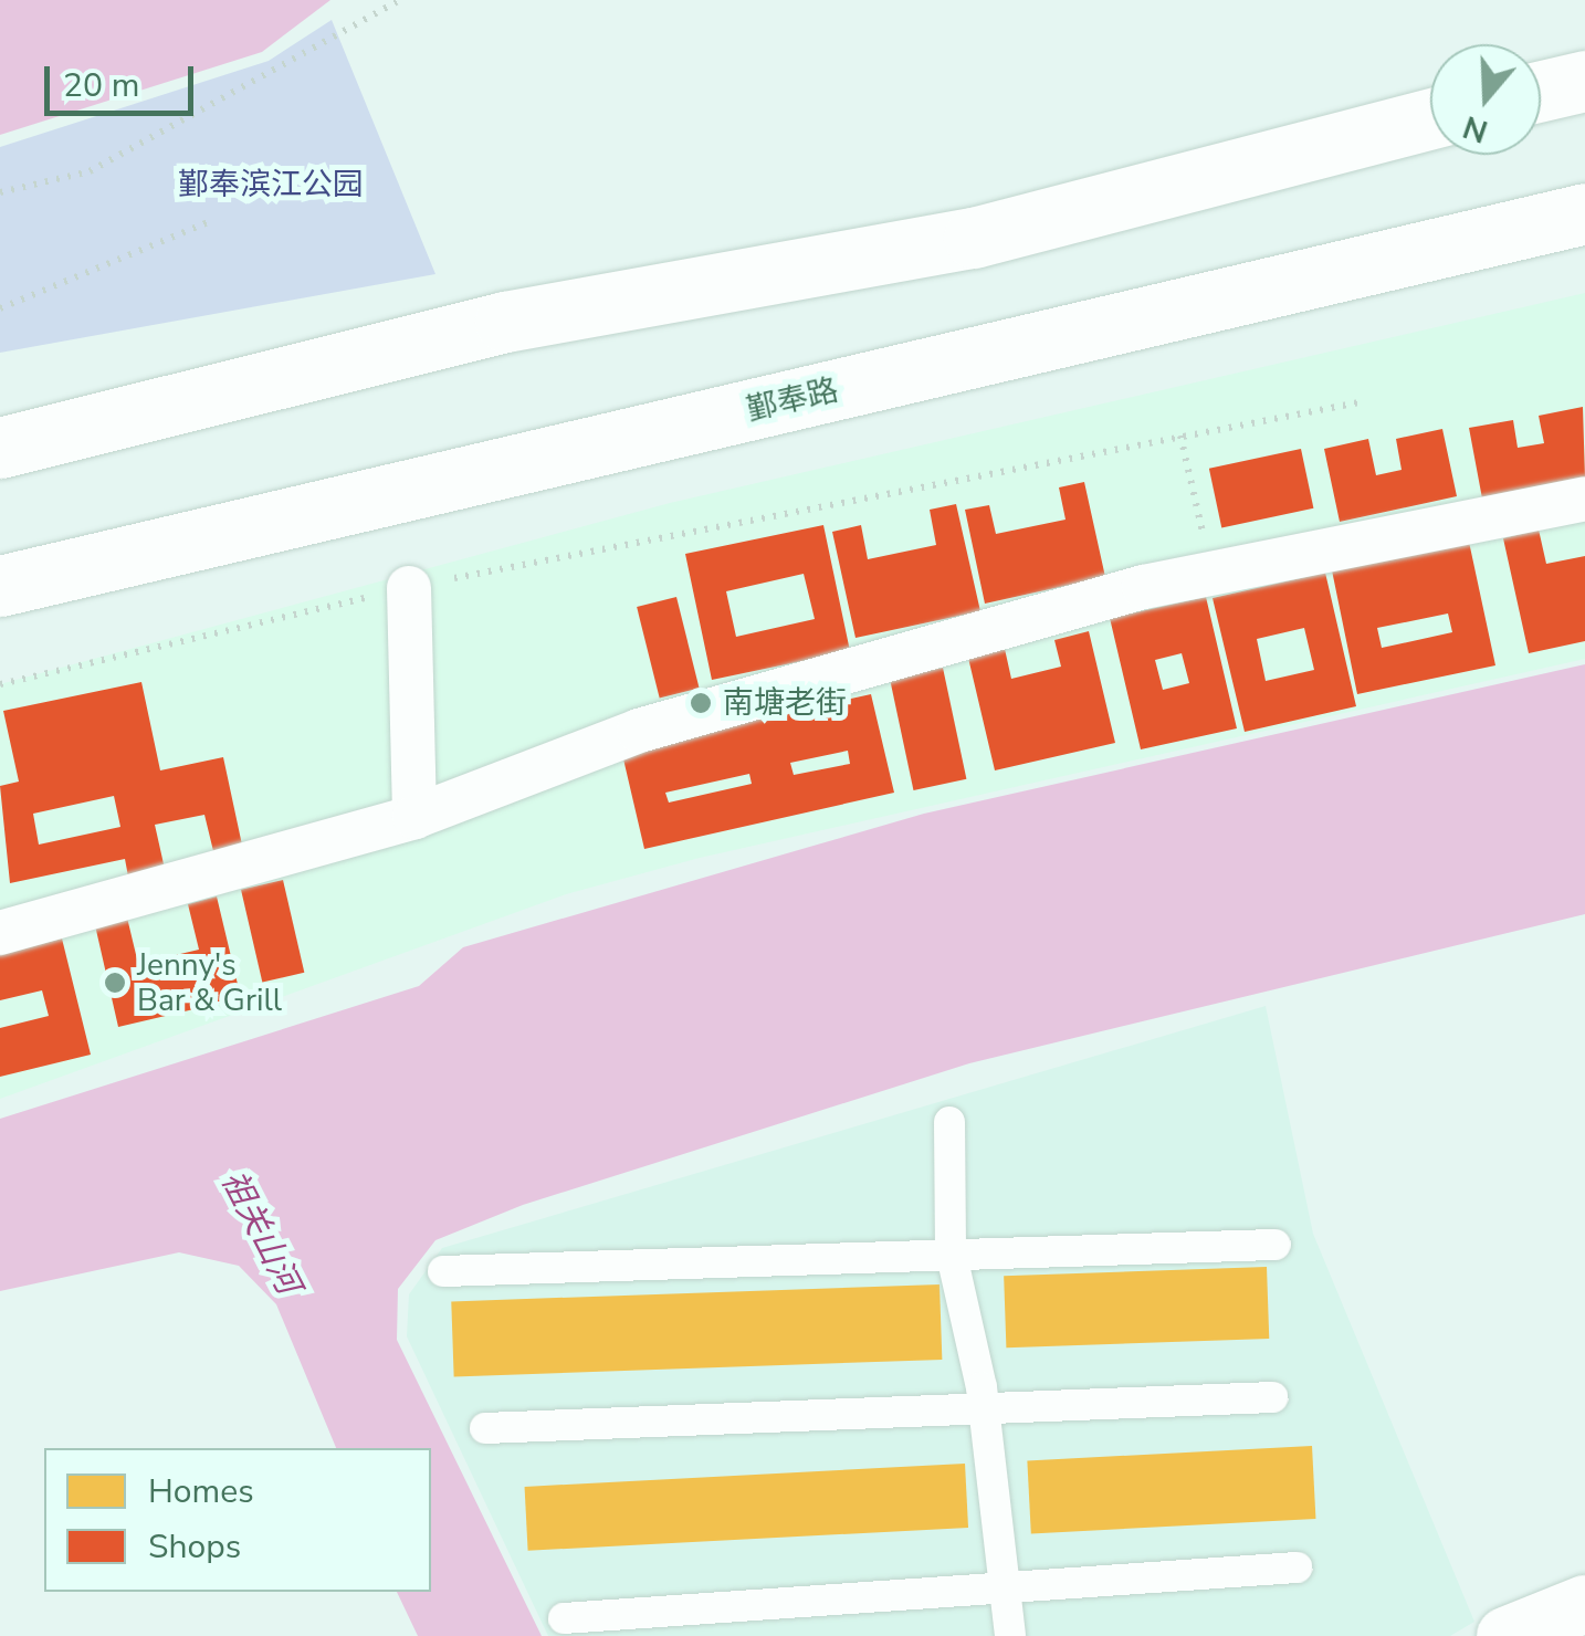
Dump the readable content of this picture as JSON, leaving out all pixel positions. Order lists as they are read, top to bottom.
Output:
{
  "streets": {
    "main road": ["鄞奉路"]
  },
  "water": ["祖关山河"],
  "parks": ["鄞奉滨江公园"],
  "places": ["南塘老街", "Jenny's Bar & Grill"],
  "legend": ["Homes", "Shops"],
  "scale_bar": "20 m",
  "north": "bottom"
}
